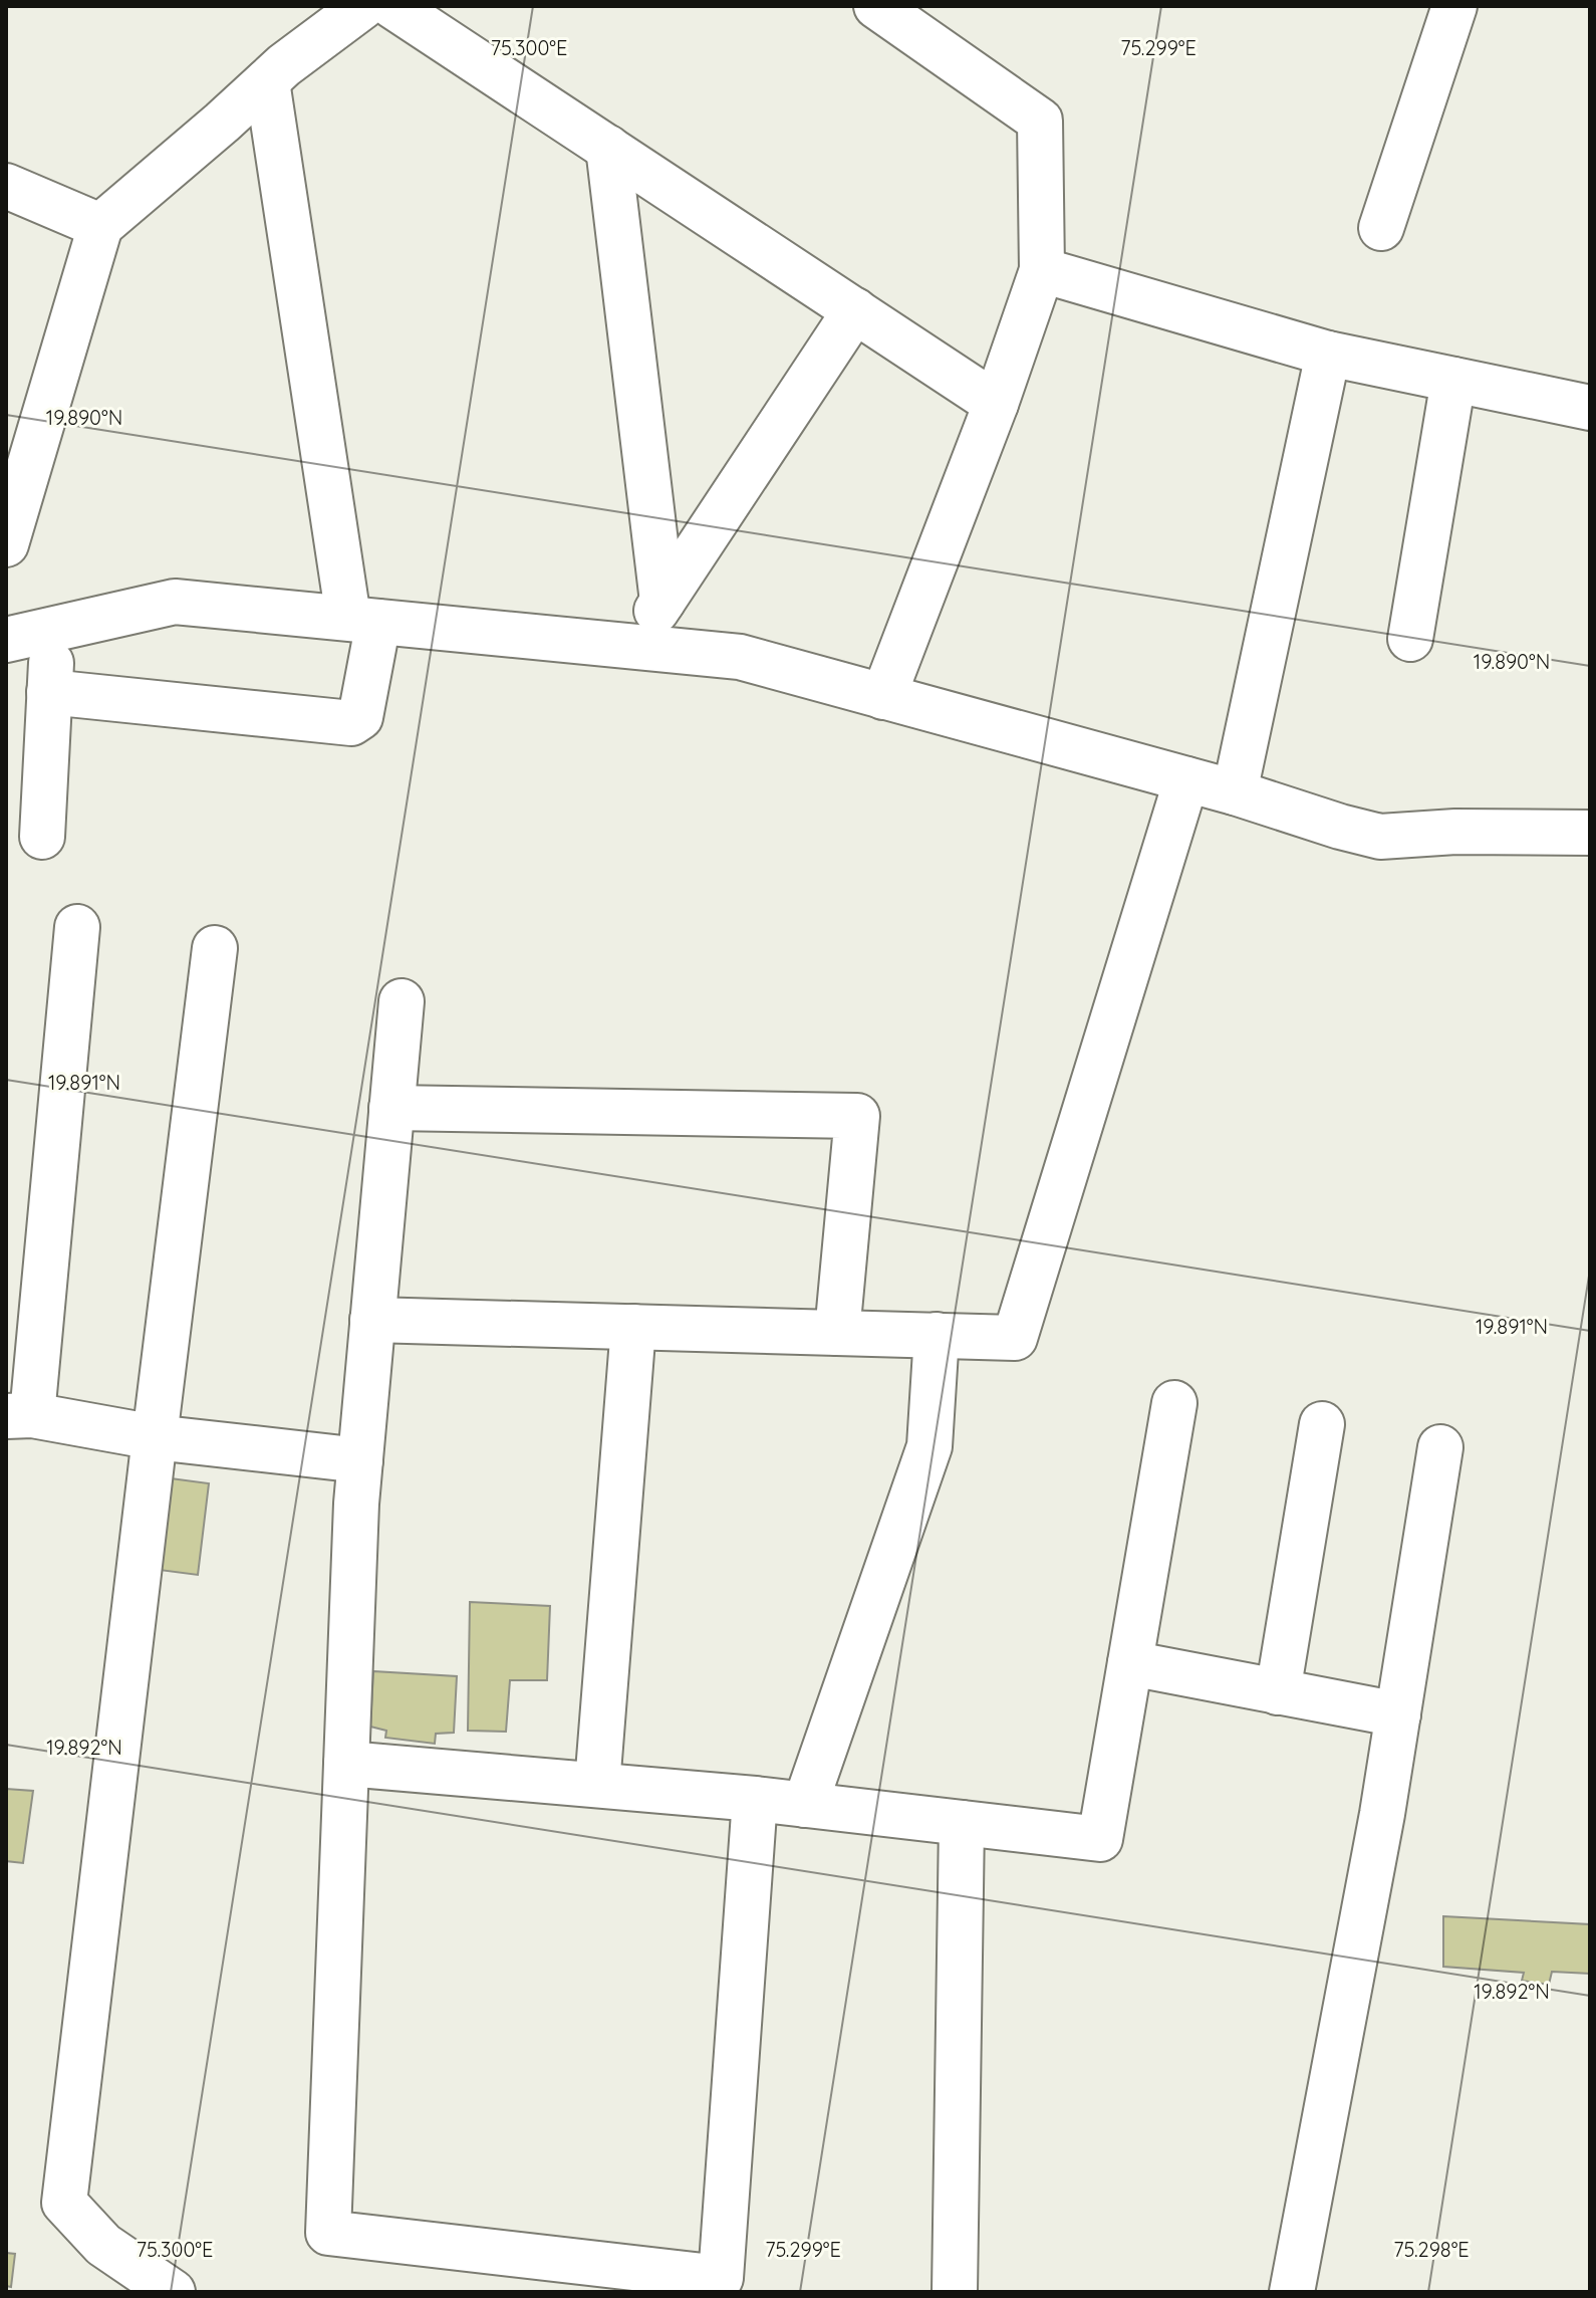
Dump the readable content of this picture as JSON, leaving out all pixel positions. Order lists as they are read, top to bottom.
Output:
{
  "coordinates": [
    "75.300°E",
    "75.299°E",
    "19.890°N",
    "19.891°N",
    "19.892°N",
    "75.298°E"
  ]
}
